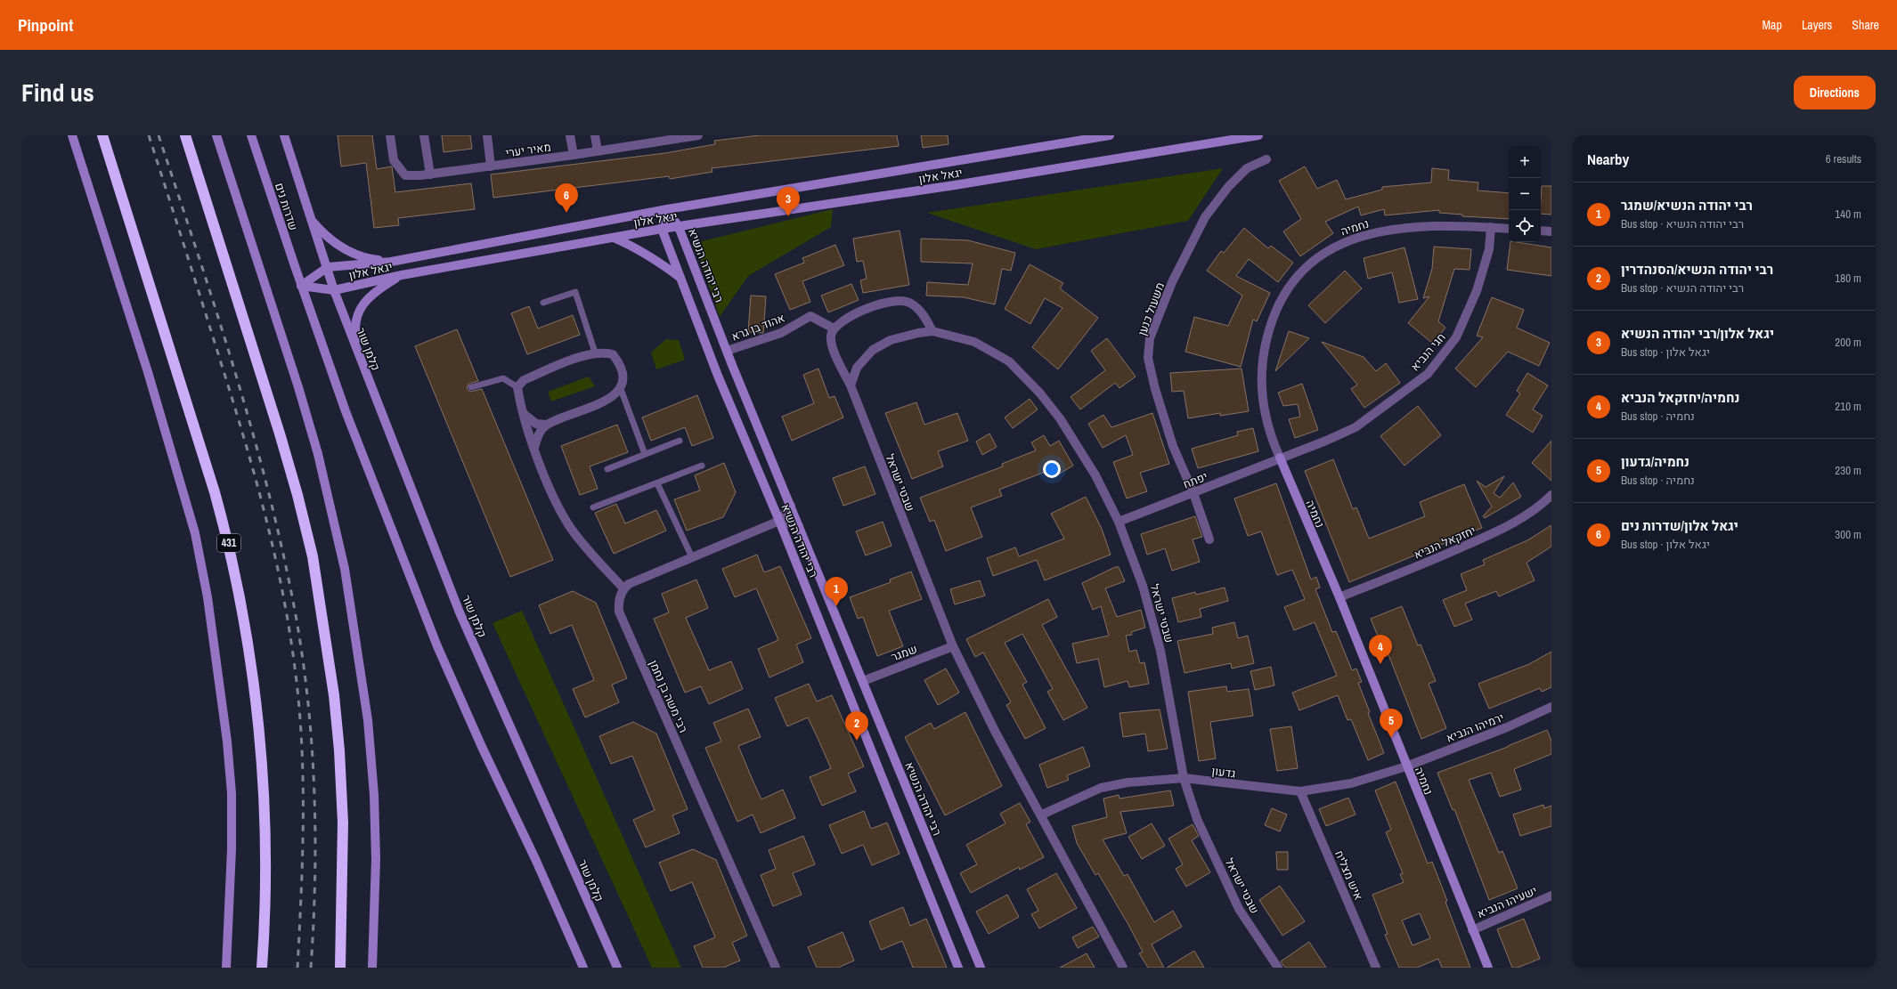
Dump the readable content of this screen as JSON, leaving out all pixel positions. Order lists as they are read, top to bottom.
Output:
{
  "streets": {
    "highway": ["431"],
    "main road": [
      "יגאל אלון",
      "שדרות נים",
      "נחמיה",
      "רבי יהודה הנשיא",
      "קלמן שור"
    ],
    "street": [
      "מאיר יערי",
      "משעול כנען",
      "אהוד בן גרא",
      "חגי הנביא",
      "יפתח",
      "שבטי ישראל",
      "יחזקאל הנביא",
      "שמגר",
      "רבי משה בן נחמן",
      "ירמיהו הנביא",
      "גדעון",
      "איש מצליח",
      "ישעיהו הנביא"
    ]
  },
  "crossings": [
    ["יגאל אלון", "שדרות נים"],
    ["יגאל אלון", "רבי יהודה הנשיא"],
    ["יגאל אלון", "קלמן שור"],
    ["שדרות נים", "קלמן שור"],
    ["נחמיה", "חגי הנביא"],
    ["נחמיה", "יפתח"],
    ["נחמיה", "יחזקאל הנביא"],
    ["נחמיה", "ירמיהו הנביא"],
    ["נחמיה", "גדעון"],
    ["נחמיה", "ישעיהו הנביא"],
    ["רבי יהודה הנשיא", "אהוד בן גרא"],
    ["רבי יהודה הנשיא", "שמגר"],
    ["משעול כנען", "יפתח"],
    ["אהוד בן גרא", "שבטי ישראל"],
    ["חגי הנביא", "יפתח"],
    ["יפתח", "שבטי ישראל"],
    ["שבטי ישראל", "שמגר"],
    ["שבטי ישראל", "גדעון"],
    ["ירמיהו הנביא", "גדעון"],
    ["גדעון", "איש מצליח"]
  ],
  "page": {
    "header": "Pinpoint",
    "nav": ["Map", "Layers", "Share"],
    "title": "Find us",
    "buttons": "Directions",
    "heading": ["Nearby", "6 results"],
    "map_buttons": ["+", "−"],
    "list": [
      {
        "mark": "1",
        "name": "רבי יהודה הנשיא/שמגר",
        "note": "Bus stop · רבי יהודה הנשיא",
        "value": "140 m"
      },
      {
        "mark": "2",
        "name": "רבי יהודה הנשיא/הסנהדרין",
        "note": "Bus stop · רבי יהודה הנשיא",
        "value": "180 m"
      },
      {
        "mark": "3",
        "name": "יגאל אלון/רבי יהודה הנשיא",
        "note": "Bus stop · יגאל אלון",
        "value": "200 m"
      },
      {
        "mark": "4",
        "name": "נחמיה/יחזקאל הנביא",
        "note": "Bus stop · נחמיה",
        "value": "210 m"
      },
      {
        "mark": "5",
        "name": "נחמיה/גדעון",
        "note": "Bus stop · נחמיה",
        "value": "230 m"
      },
      {
        "mark": "6",
        "name": "יגאל אלון/שדרות נים",
        "note": "Bus stop · יגאל אלון",
        "value": "300 m"
      }
    ],
    "pins": [
      "6",
      "3",
      "1",
      "4",
      "5",
      "2"
    ]
  }
}
